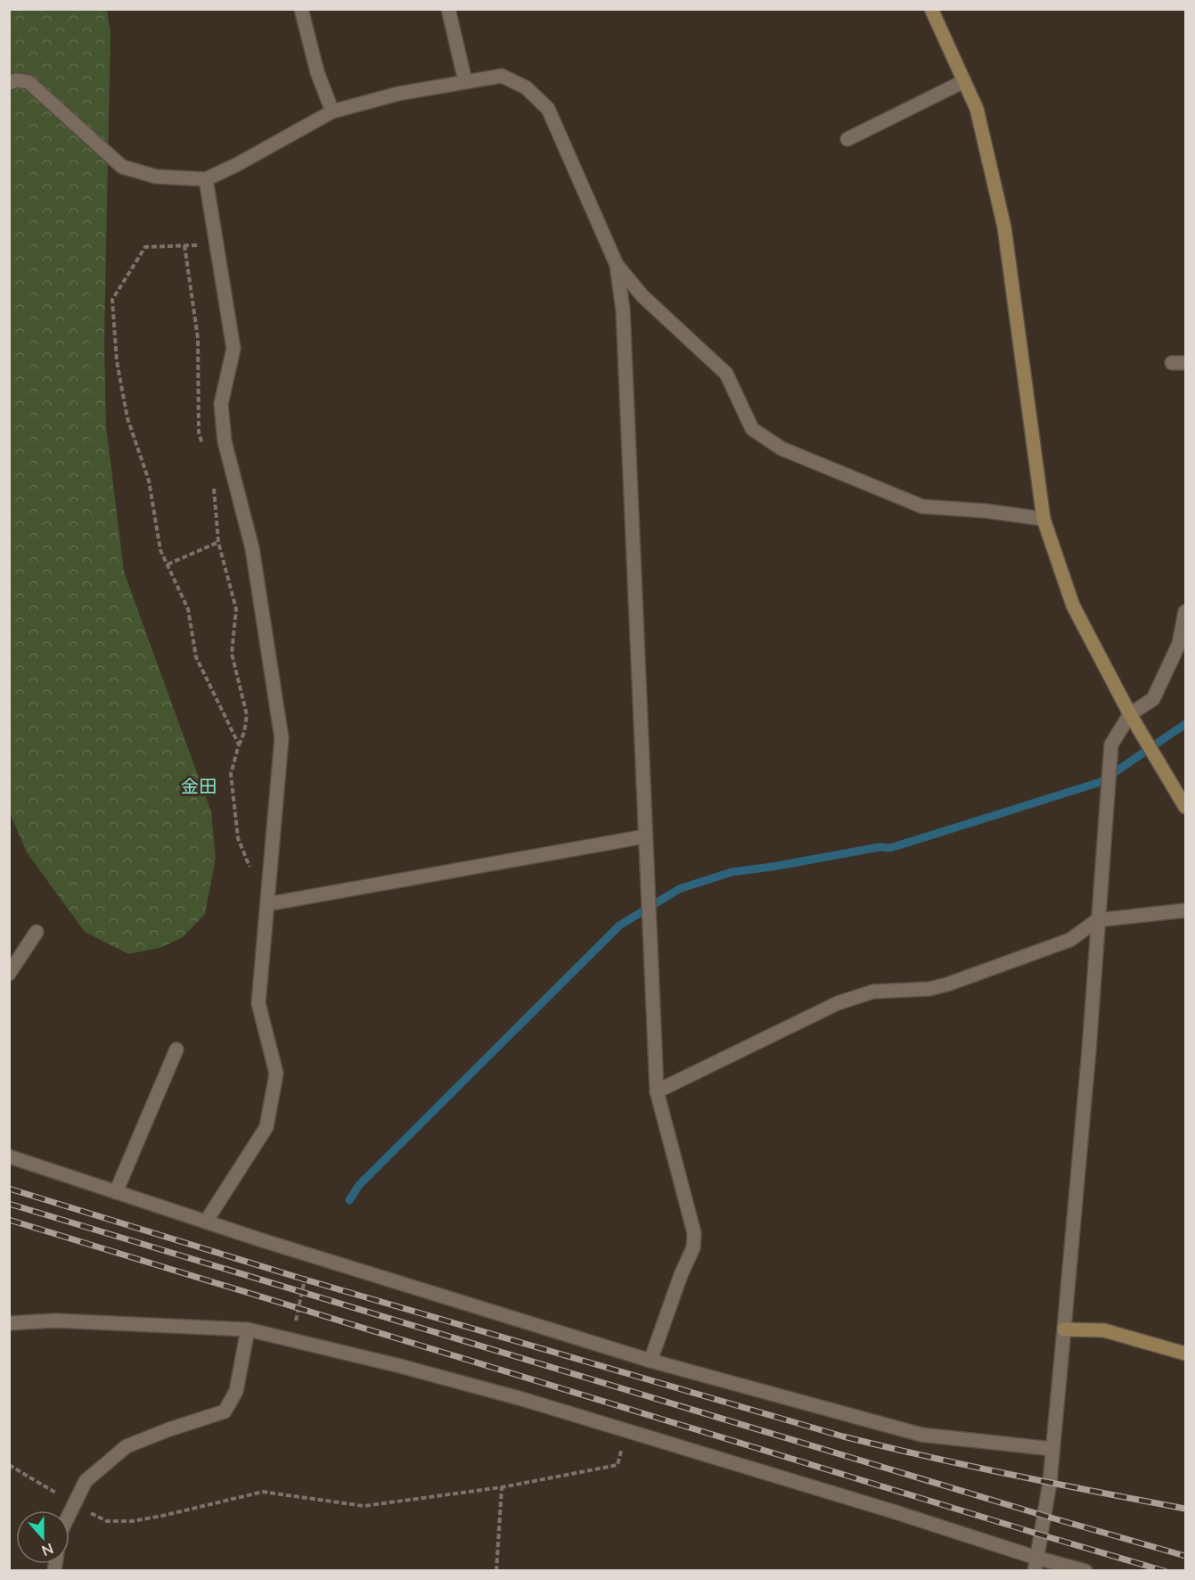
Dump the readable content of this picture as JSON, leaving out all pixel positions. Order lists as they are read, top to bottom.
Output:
{
  "districts": ["金田"],
  "north": "bottom"
}
